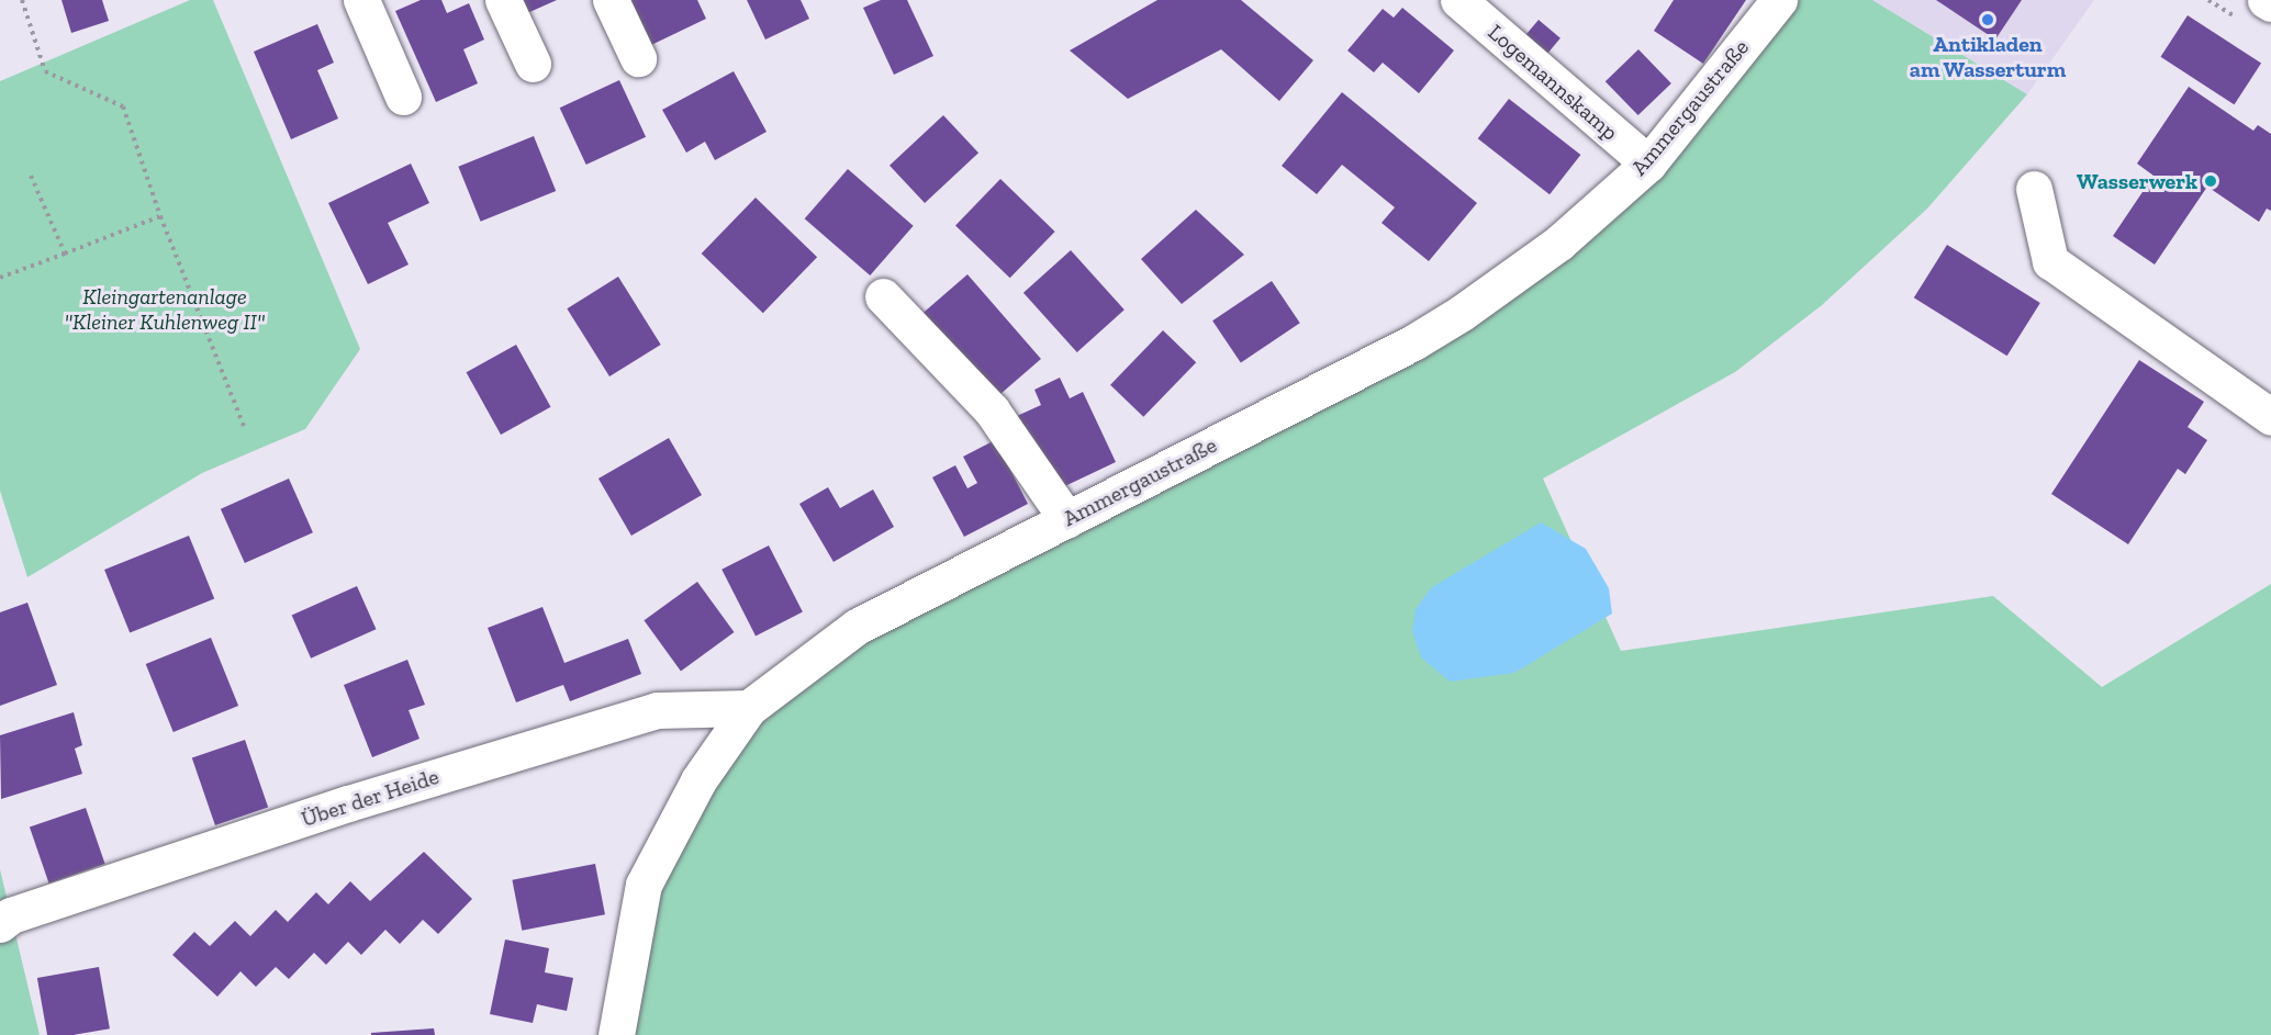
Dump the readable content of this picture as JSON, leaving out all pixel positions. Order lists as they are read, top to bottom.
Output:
{
  "streets": {
    "street": ["Logemannskamp", "Ammergaustraße", "Über der Heide"]
  },
  "crossings": [
    ["Logemannskamp", "Ammergaustraße"],
    ["Ammergaustraße", "Über der Heide"]
  ],
  "parks": ["Kleingartenanlage \"Kleiner Kuhlenweg II\""],
  "places": ["Antikladen am Wasserturm", "Wasserwerk"]
}
